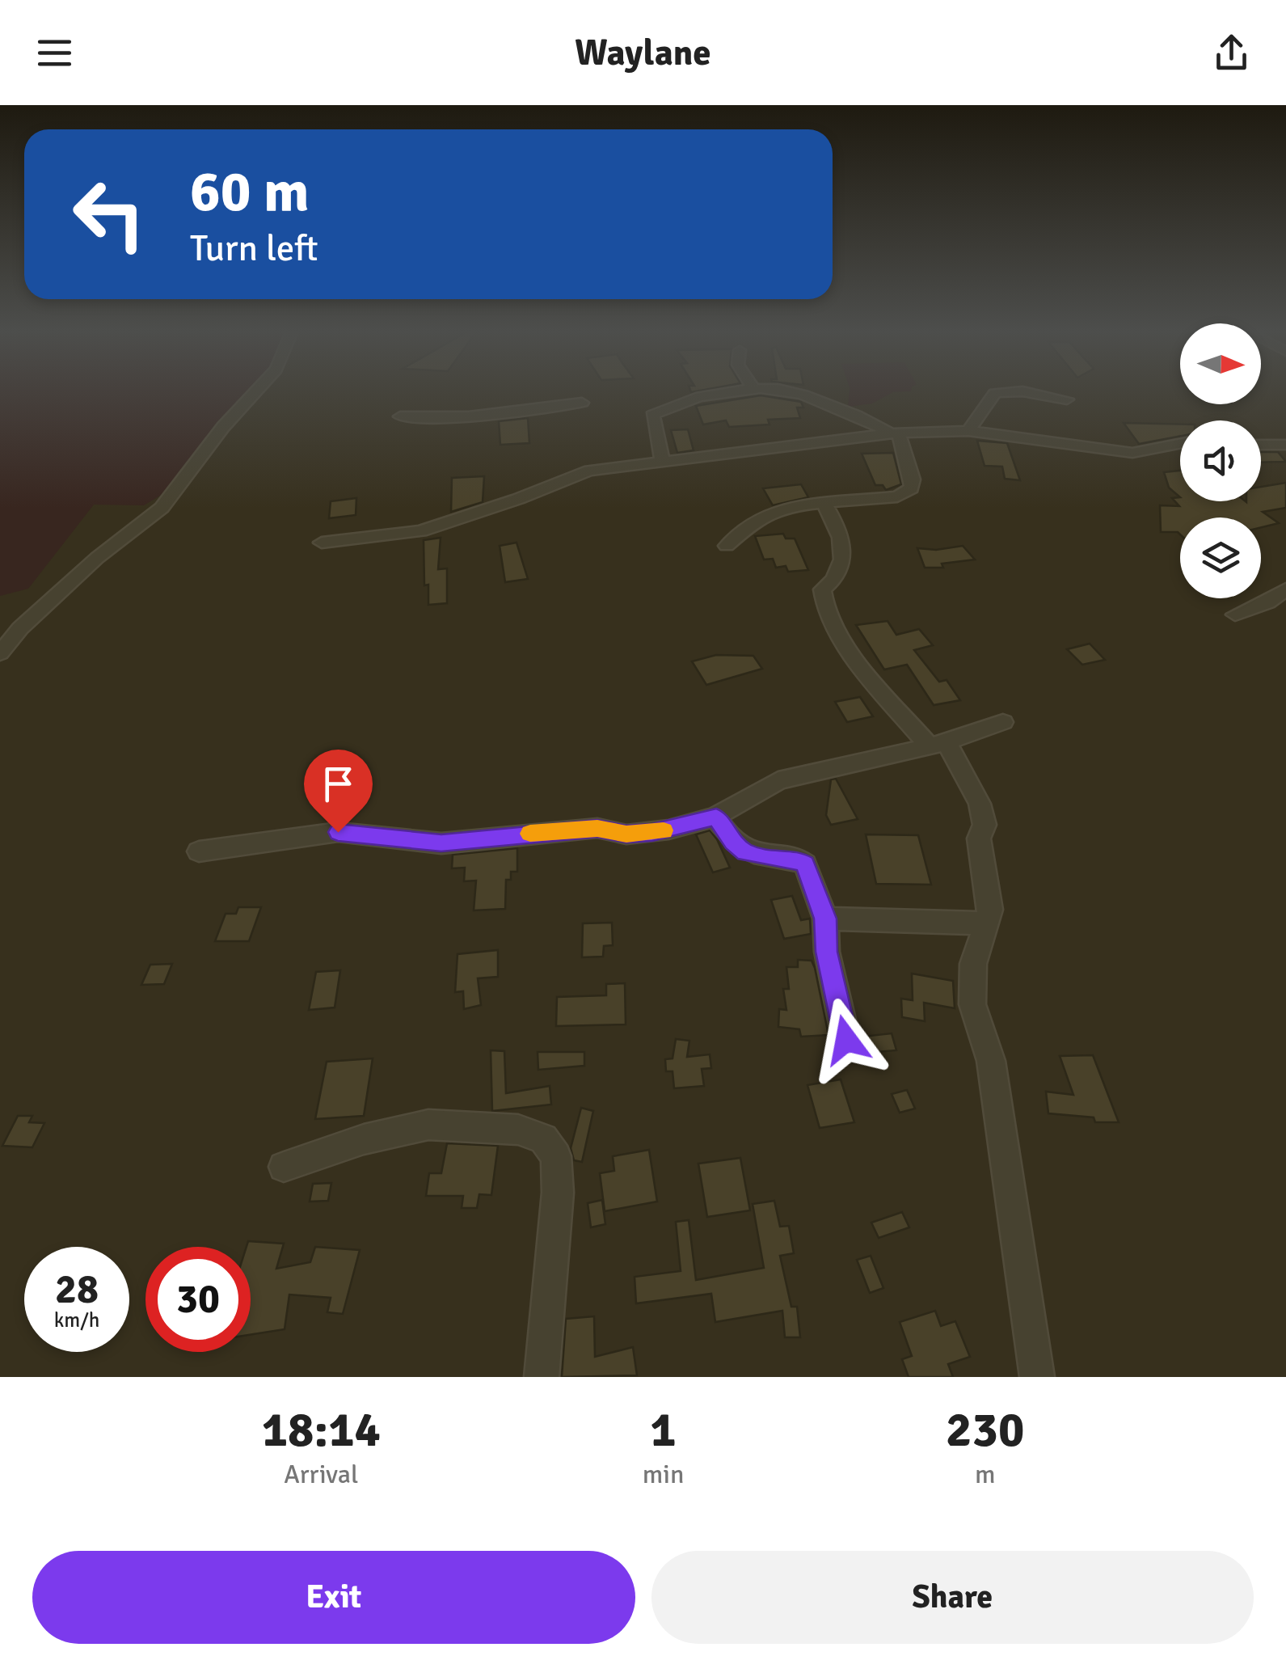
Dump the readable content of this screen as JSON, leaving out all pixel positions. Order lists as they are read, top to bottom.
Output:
{
  "north": "right",
  "page": {
    "header": "Waylane",
    "turn": ["60 m", "Turn left"],
    "speed": "28 km/h",
    "limit": "30",
    "eta": [
      "18:14",
      "Arrival",
      "1",
      "min",
      "230",
      "m"
    ],
    "buttons": ["Exit", "Share"]
  }
}
